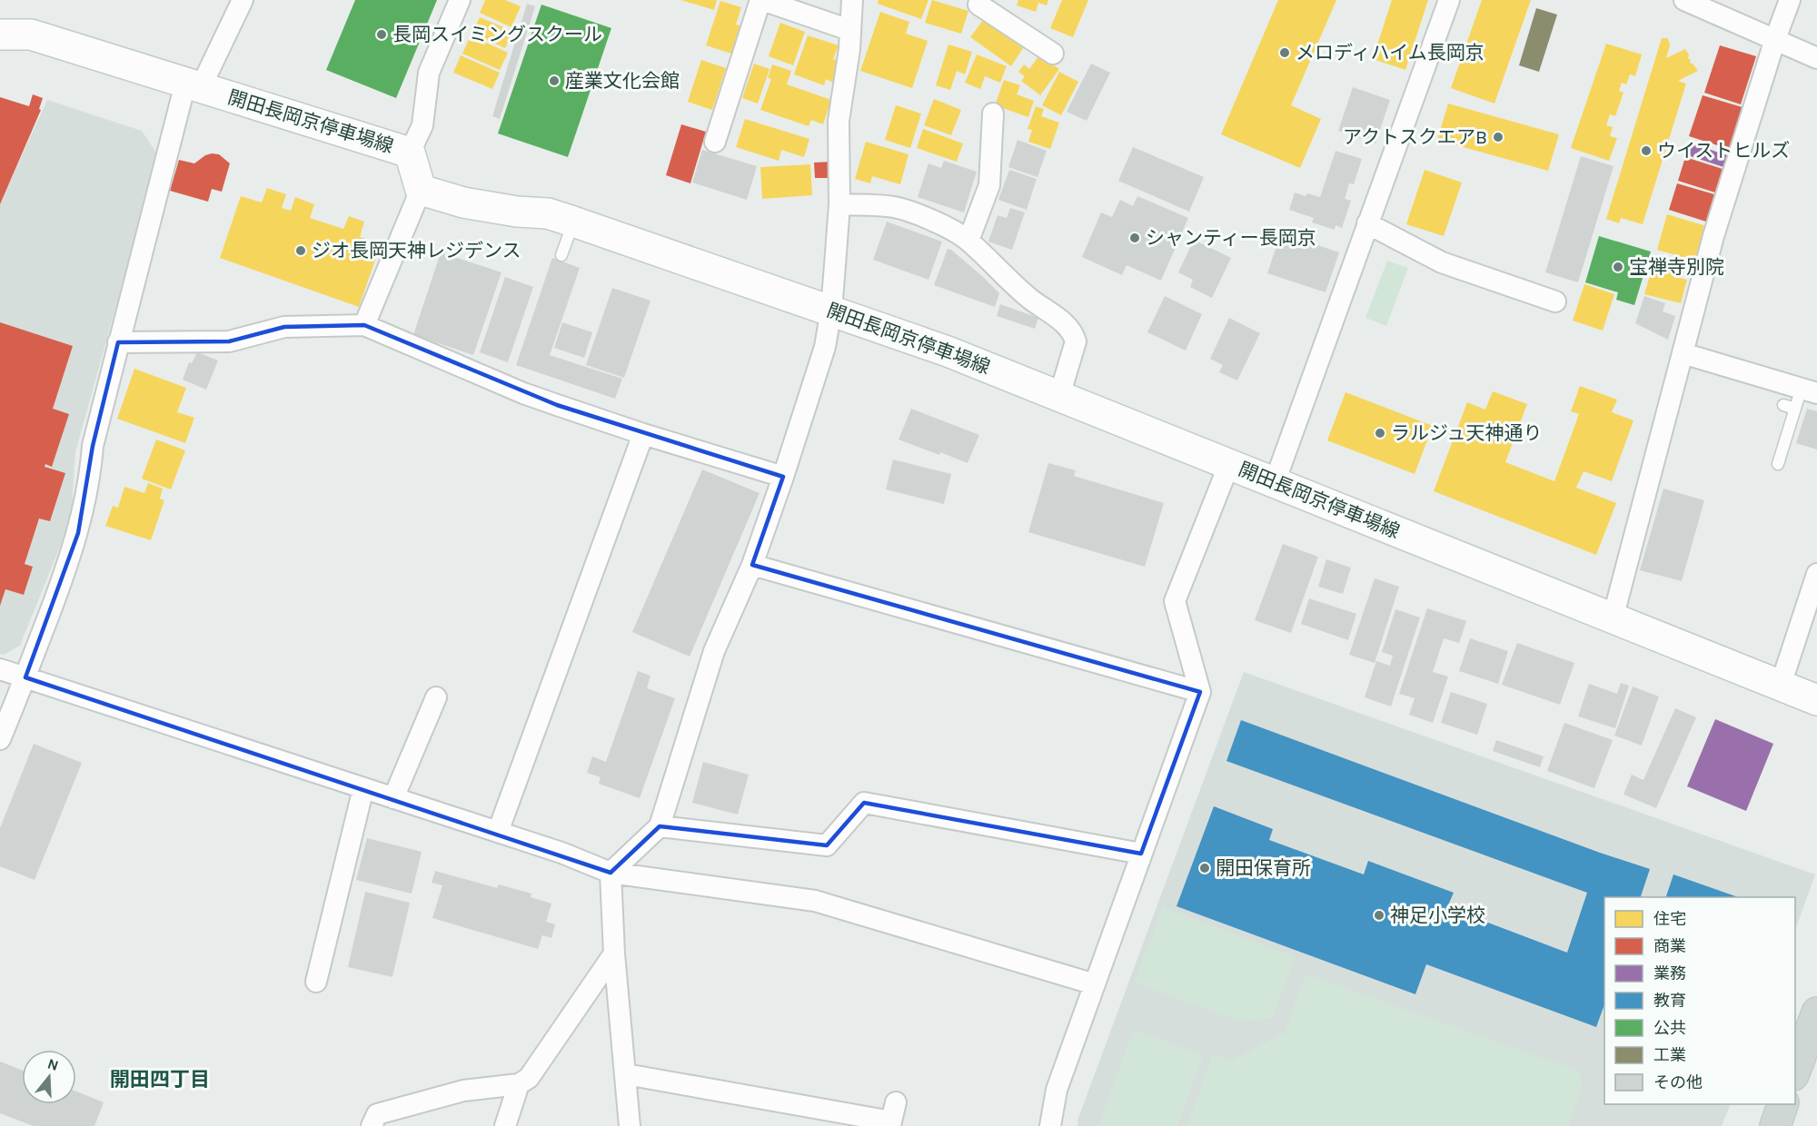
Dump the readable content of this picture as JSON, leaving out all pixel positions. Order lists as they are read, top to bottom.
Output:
{
  "streets": {
    "main road": ["開田長岡京停車場線"]
  },
  "districts": ["開田四丁目"],
  "places": [
    "長岡スイミングスクール",
    "メロディハイム長岡京",
    "産業文化会館",
    "アクトスクエアB",
    "ウイストヒルズ",
    "シャンティー長岡京",
    "ジオ長岡天神レジデンス",
    "宝禅寺別院",
    "ラルジュ天神通り",
    "開田保育所",
    "神足小学校"
  ],
  "legend": [
    "住宅",
    "商業",
    "業務",
    "教育",
    "公共",
    "工業",
    "その他"
  ],
  "north": "top"
}
